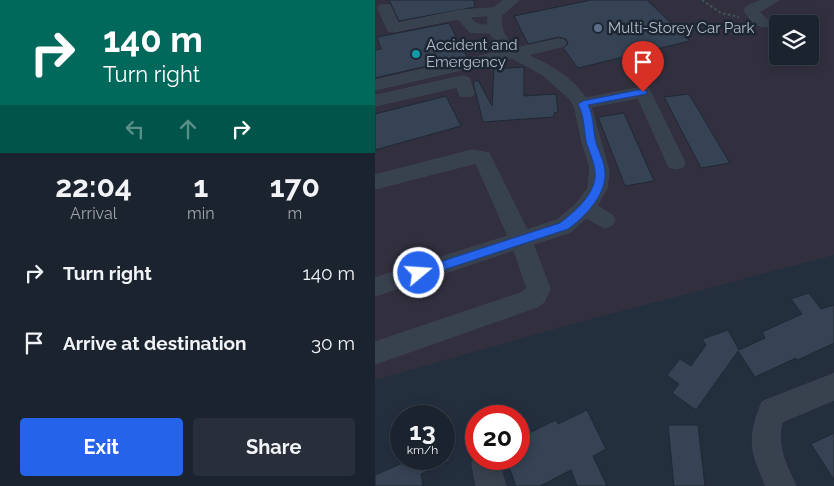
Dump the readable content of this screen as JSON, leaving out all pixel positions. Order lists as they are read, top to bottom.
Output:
{
  "places": ["Multi-Storey Car Park", "Accident and Emergency"],
  "page": {
    "turn": ["140 m", "Turn right"],
    "eta": [
      "22:04",
      "Arrival",
      "1",
      "min",
      "170",
      "m"
    ],
    "list": [
      {
        "name": "Turn right",
        "value": "140 m"
      },
      {
        "name": "Arrive at destination",
        "value": "30 m"
      }
    ],
    "speed": "13 km/h",
    "limit": "20",
    "buttons": ["Exit", "Share"]
  }
}
